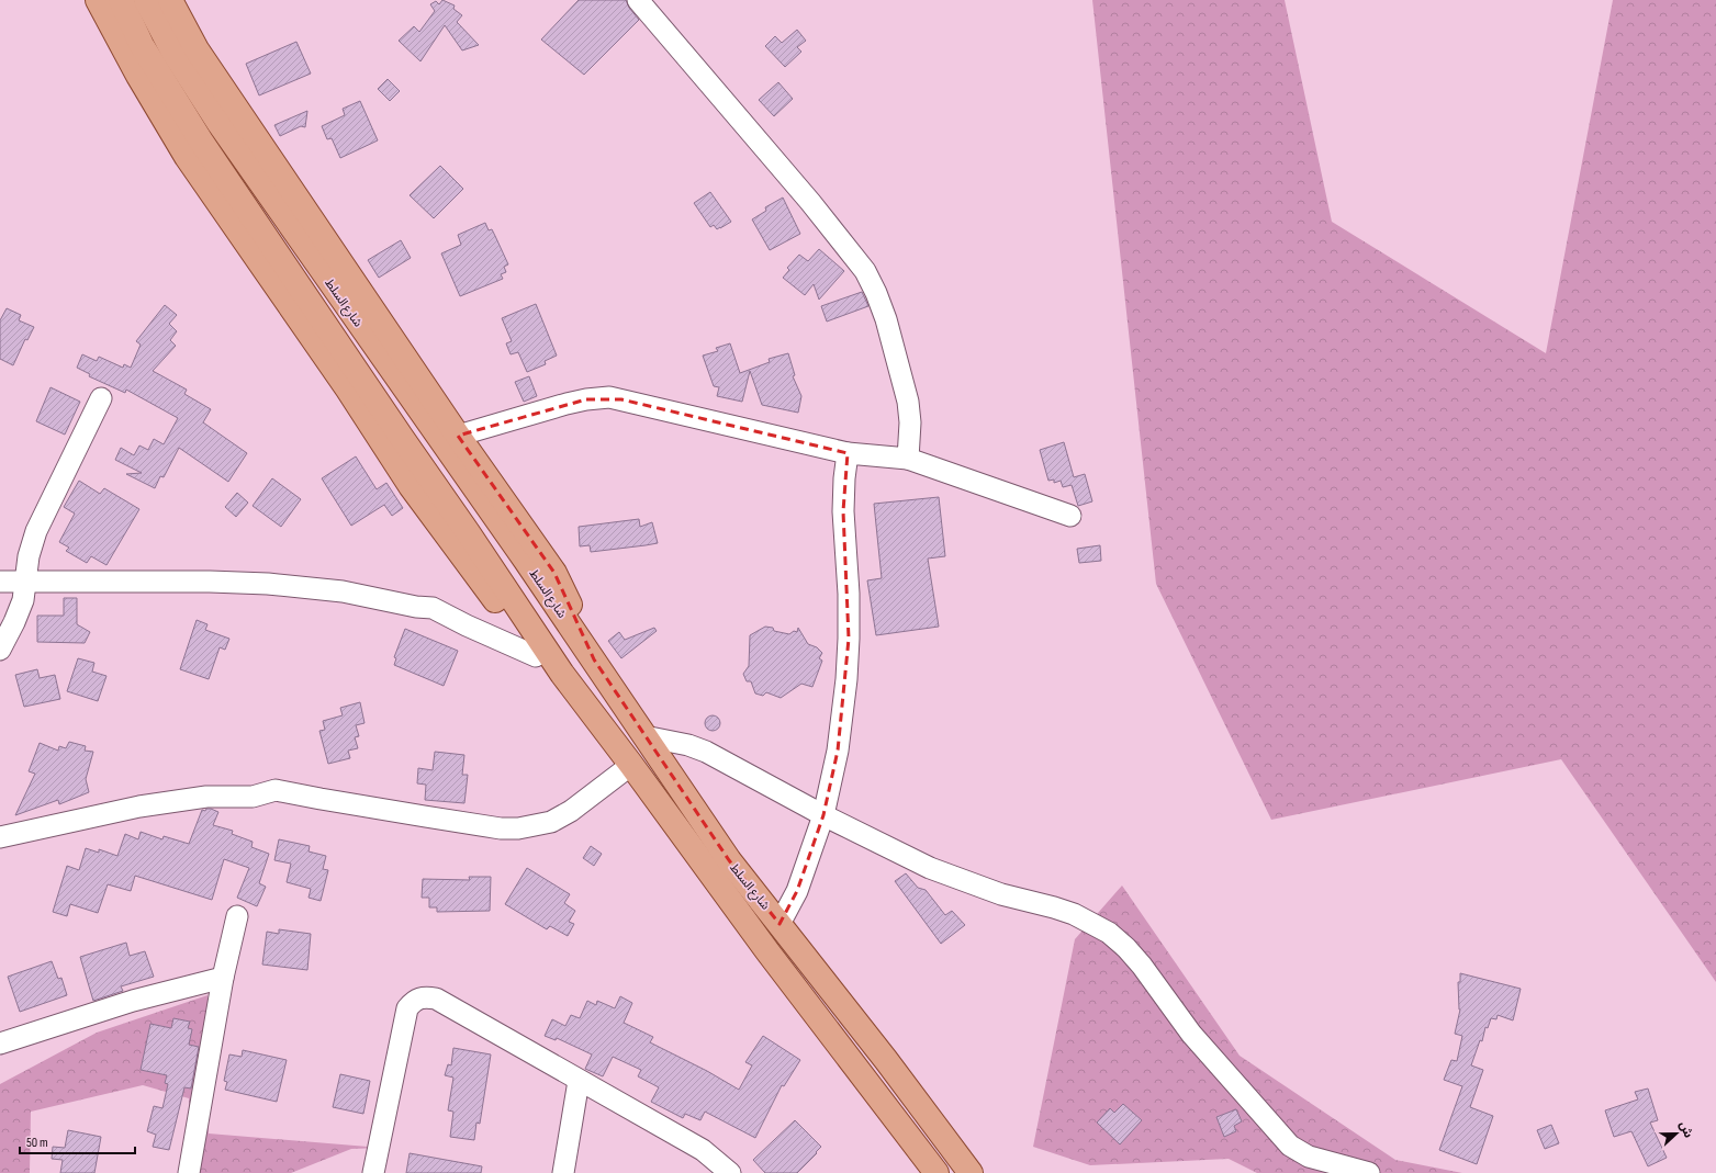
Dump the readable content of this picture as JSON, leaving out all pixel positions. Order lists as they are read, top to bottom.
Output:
{
  "streets": {
    "main road": ["شارع السلط"]
  },
  "scale_bar": "50 m",
  "north": "right"
}
